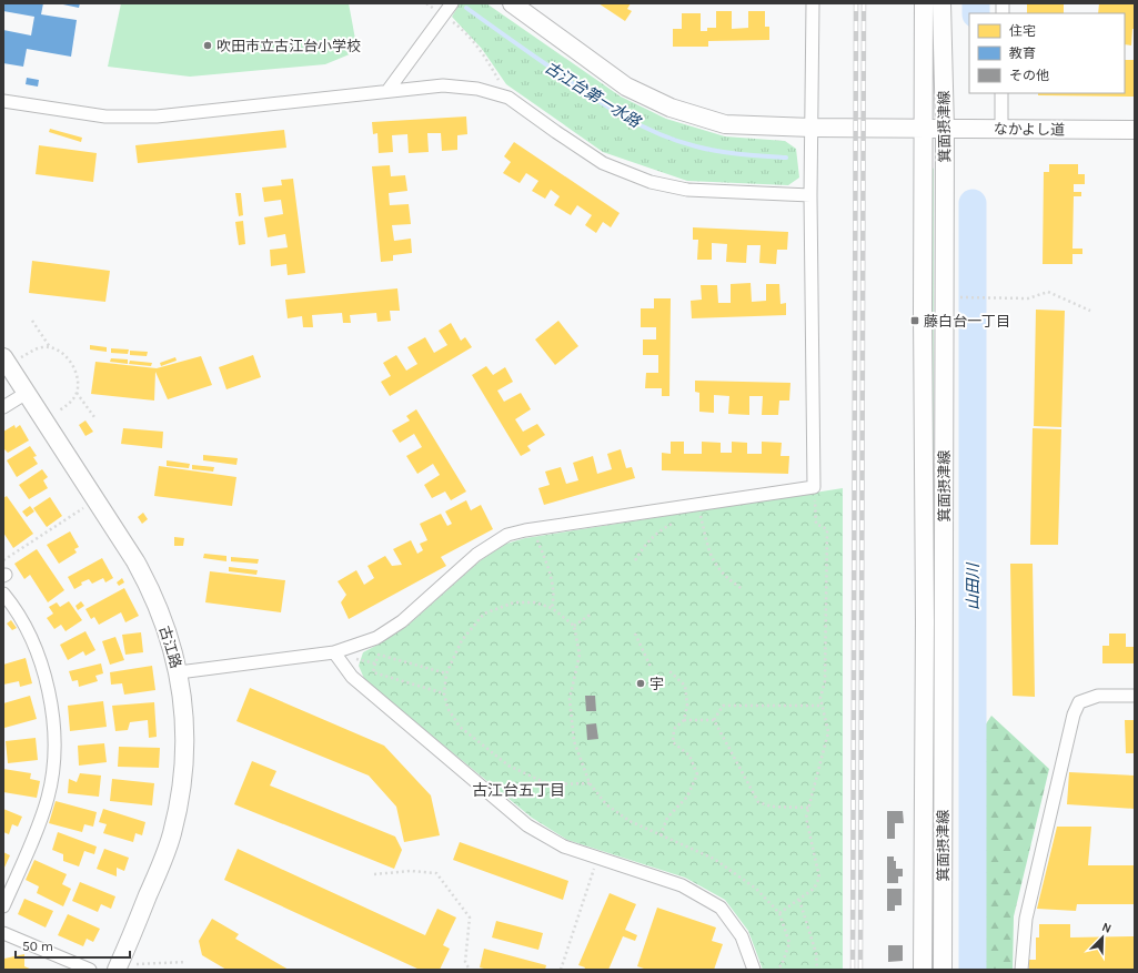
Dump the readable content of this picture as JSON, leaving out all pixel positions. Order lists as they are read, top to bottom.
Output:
{
  "streets": {
    "main road": ["箕面摂津線", "なかよし道", "古江路"]
  },
  "crossings": [
    ["箕面摂津線", "なかよし道"]
  ],
  "districts": ["古江台五丁目"],
  "water": ["古江台第一水路", "山田川"],
  "places": {
    "other": ["吹田市立古江台小学校", "宇"],
    "transit": ["藤白台一丁目"]
  },
  "legend": ["住宅", "教育", "その他"],
  "scale_bar": "50 m",
  "north": "top right"
}
